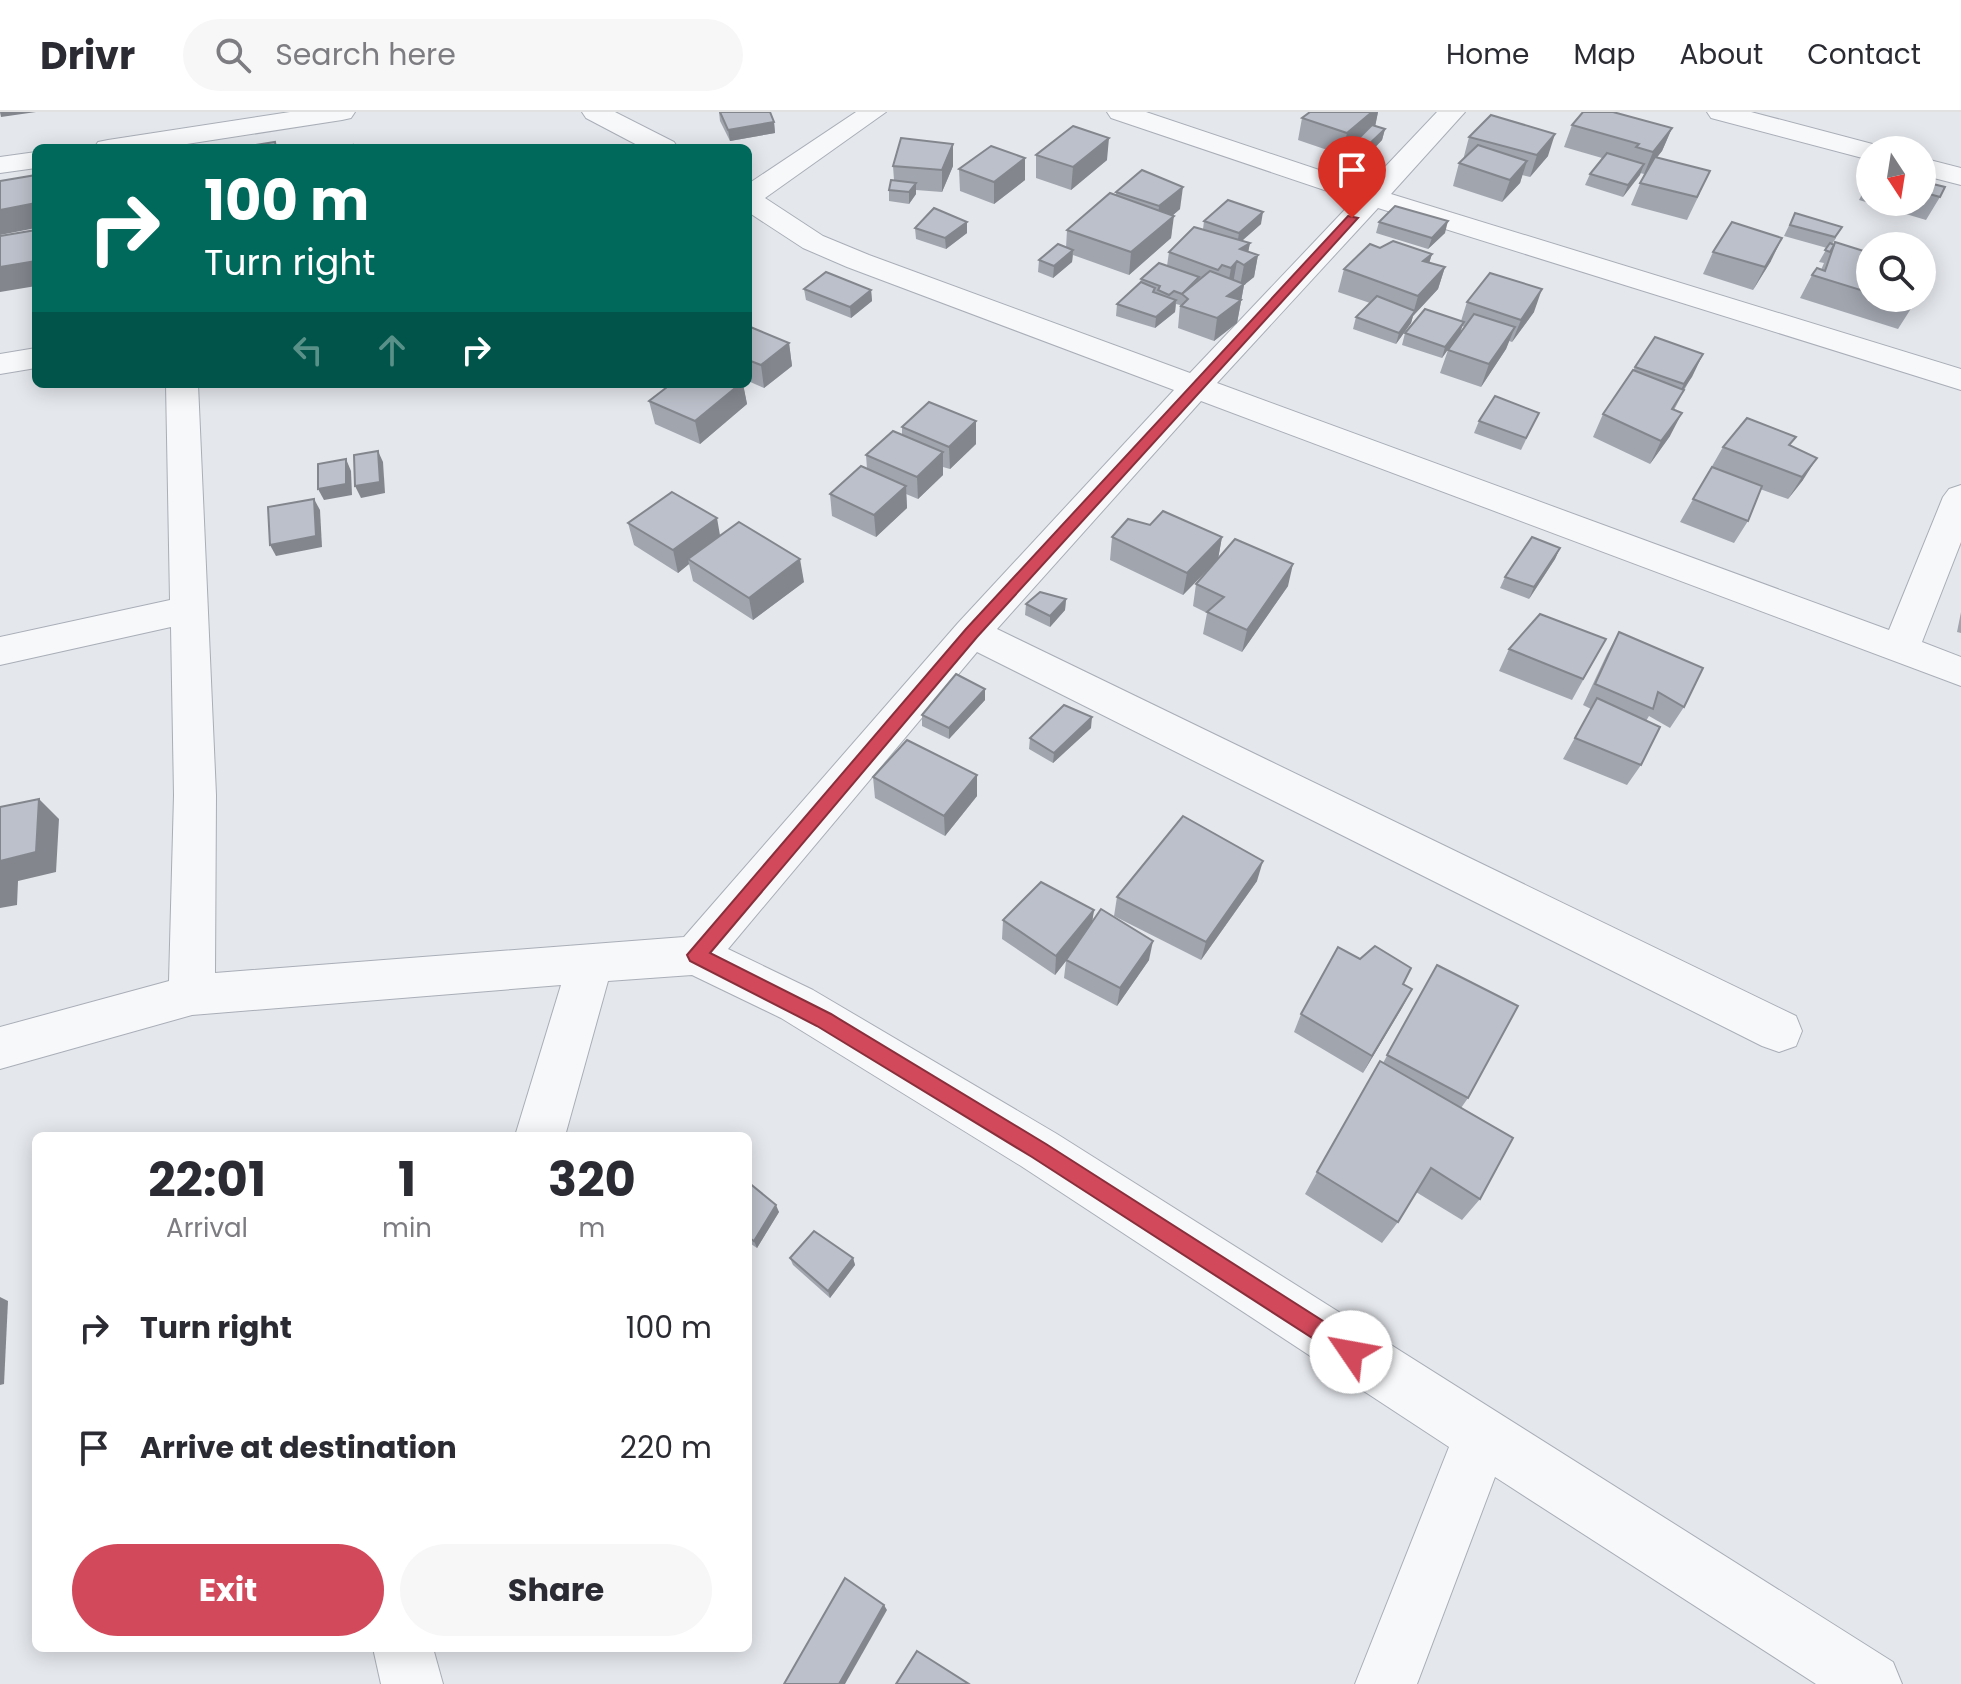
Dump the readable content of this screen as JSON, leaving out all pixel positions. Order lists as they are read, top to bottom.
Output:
{
  "north": "bottom",
  "page": {
    "header": "Drivr",
    "search": "Search here",
    "nav": [
      "Home",
      "Map",
      "About",
      "Contact"
    ],
    "turn": ["100 m", "Turn right"],
    "eta": [
      "22:01",
      "Arrival",
      "1",
      "min",
      "320",
      "m"
    ],
    "list": [
      {
        "name": "Turn right",
        "value": "100 m"
      },
      {
        "name": "Arrive at destination",
        "value": "220 m"
      }
    ],
    "buttons": ["Exit", "Share"]
  }
}
